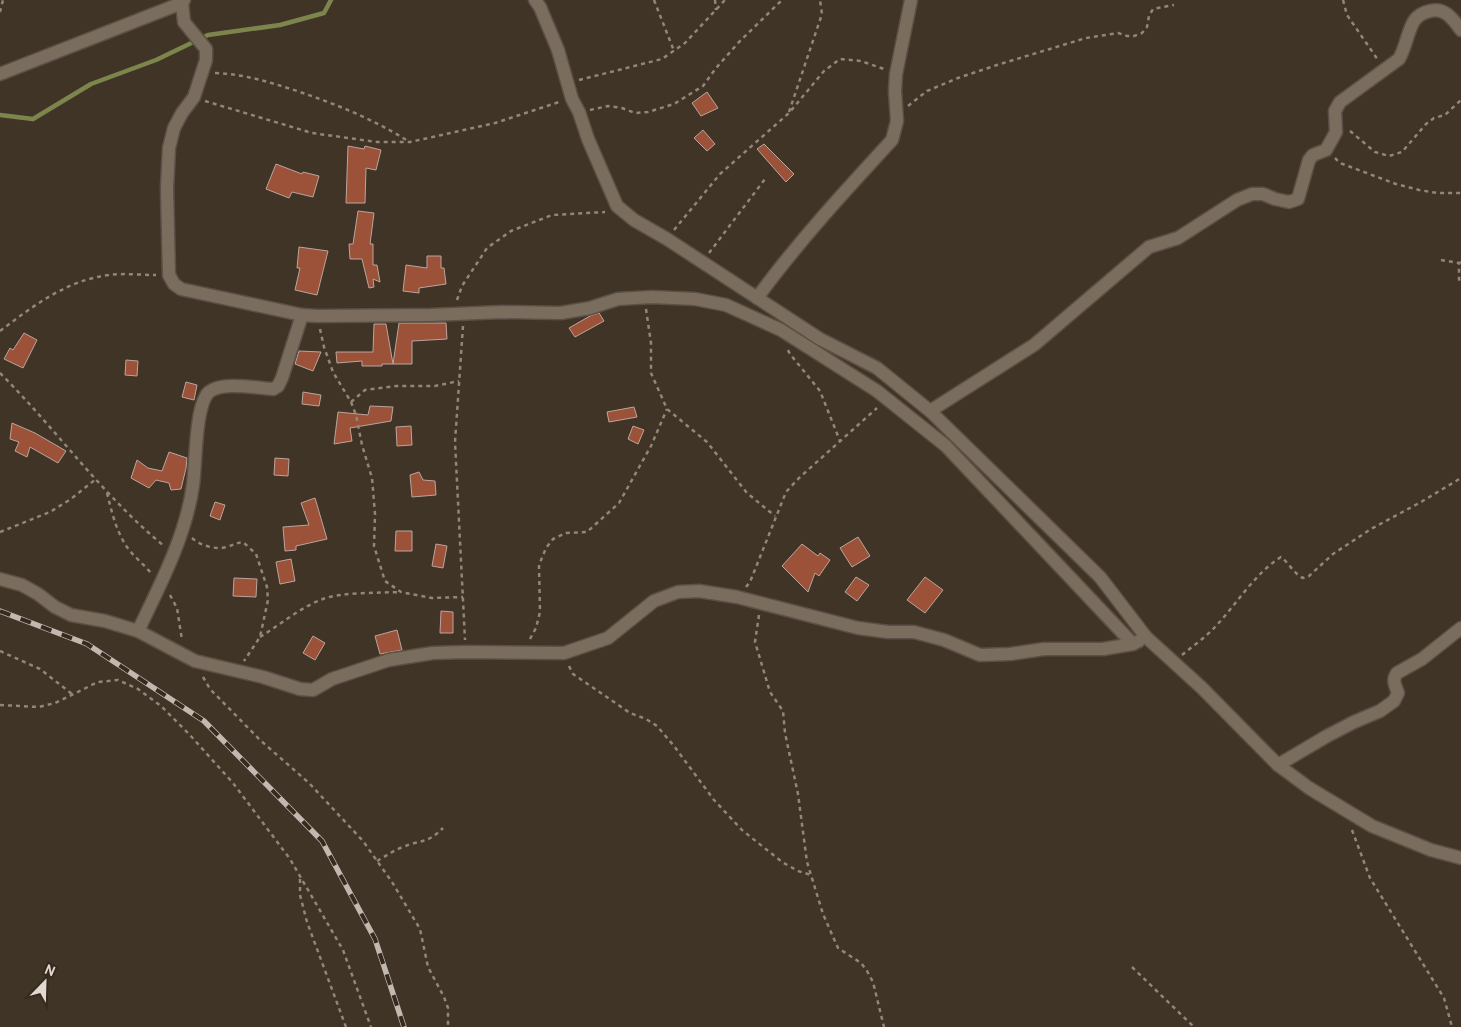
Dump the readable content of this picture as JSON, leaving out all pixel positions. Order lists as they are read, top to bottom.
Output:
{
  "north": "top right"
}
